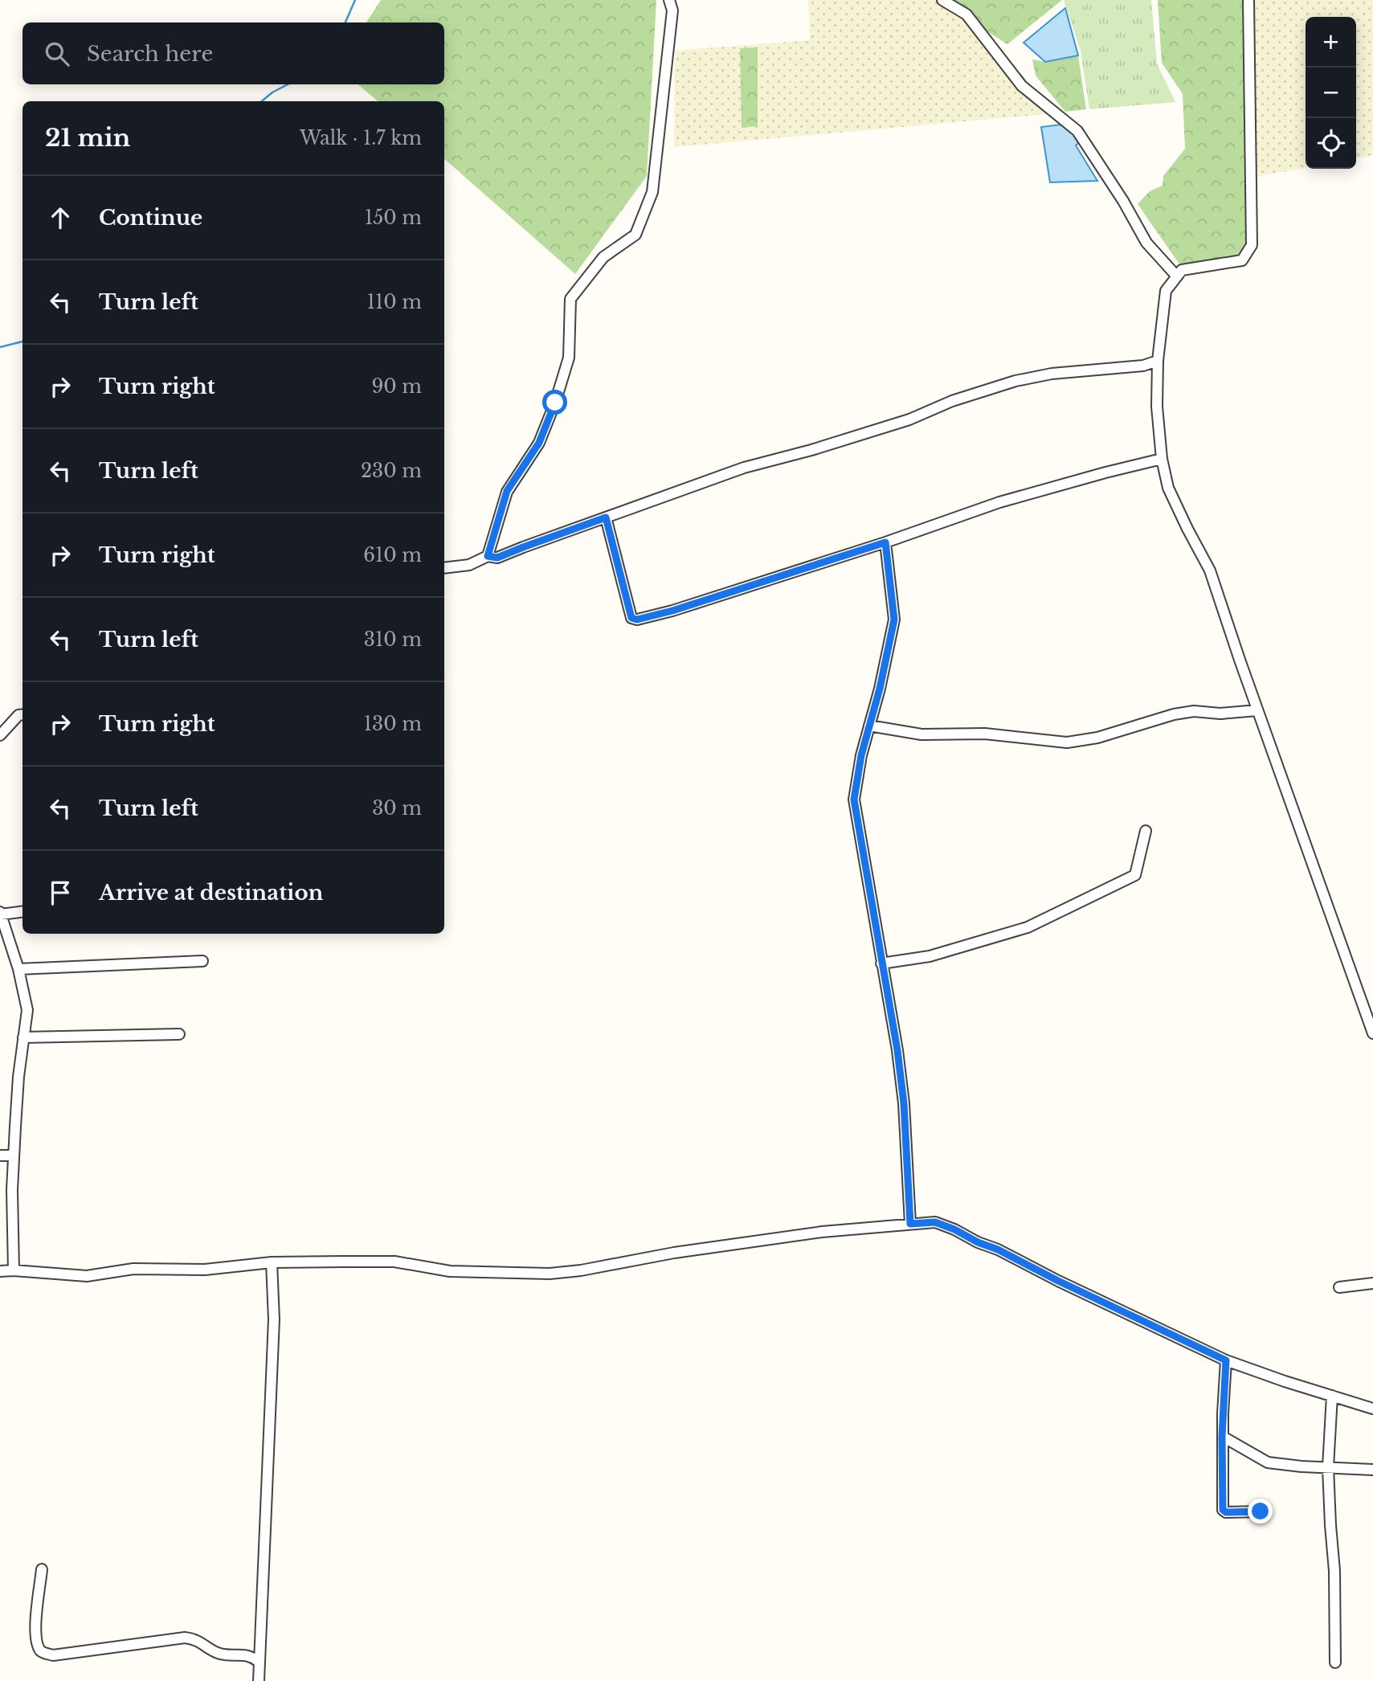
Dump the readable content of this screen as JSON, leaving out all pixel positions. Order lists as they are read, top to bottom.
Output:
{
  "page": {
    "map_buttons": ["+", "−"],
    "search": "Search here",
    "heading": ["21 min", "Walk · 1.7 km"],
    "list": [
      ["Continue", "150 m"],
      ["Turn left", "110 m"],
      ["Turn right", "90 m"],
      ["Turn left", "230 m"],
      ["Turn right", "610 m"],
      ["Turn left", "310 m"],
      ["Turn right", "130 m"],
      ["Turn left", "30 m"],
      "Arrive at destination"
    ]
  }
}
